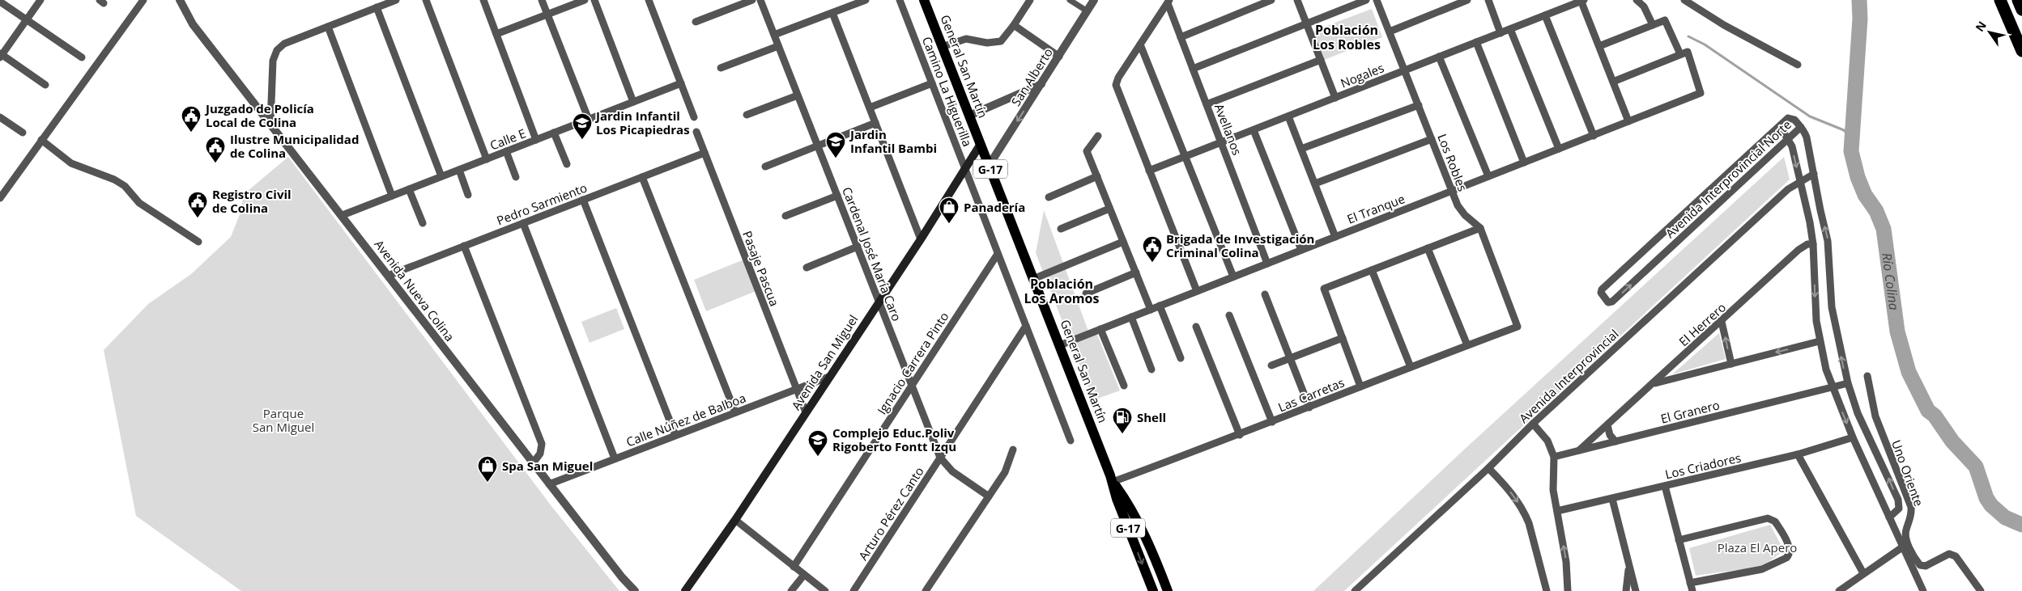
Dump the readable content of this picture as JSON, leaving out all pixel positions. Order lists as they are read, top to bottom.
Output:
{
  "streets": {
    "main road": ["General San Martín", "G-17", "Avenida San Miguel"],
    "street": [
      "Nogales",
      "San Alberto",
      "Camino La Higuerilla",
      "Avellanos",
      "Calle E",
      "Los Robles",
      "Avenida Interprovincial Norte",
      "Pedro Sarmiento",
      "El Tranque",
      "Cardenal José María Caro",
      "Pasaje Pascua",
      "Avenida Nueva Colina",
      "El Herrero",
      "Ignacio Carrera Pinto",
      "Avenida Interprovincial",
      "Las Carretas",
      "El Granero",
      "Calle Núñez de Balboa",
      "Los Criadores",
      "Uno Oriente",
      "Arturo Pérez Canto"
    ]
  },
  "crossings": [
    ["General San Martín", "San Alberto"],
    ["General San Martín", "El Tranque"],
    ["General San Martín", "Avenida San Miguel"],
    ["General San Martín", "Las Carretas"],
    ["Nogales", "Avellanos"],
    ["Nogales", "Los Robles"],
    ["Camino La Higuerilla", "Avenida San Miguel"],
    ["Camino La Higuerilla", "Ignacio Carrera Pinto"],
    ["Camino La Higuerilla", "Arturo Pérez Canto"],
    ["Avellanos", "El Tranque"],
    ["Calle E", "Avenida Nueva Colina"],
    ["Los Robles", "El Tranque"],
    ["Los Robles", "Las Carretas"],
    ["Pedro Sarmiento", "Pasaje Pascua"],
    ["Pedro Sarmiento", "Avenida Nueva Colina"],
    ["Cardenal José María Caro", "Avenida San Miguel"],
    ["Cardenal José María Caro", "Ignacio Carrera Pinto"],
    ["Cardenal José María Caro", "Arturo Pérez Canto"],
    ["Pasaje Pascua", "Avenida San Miguel"],
    ["Pasaje Pascua", "Calle Núñez de Balboa"],
    ["Avenida Nueva Colina", "Calle Núñez de Balboa"],
    ["El Herrero", "El Granero"],
    ["Avenida San Miguel", "Calle Núñez de Balboa"]
  ],
  "one_way": ["San Alberto"],
  "districts": ["Población Los Robles", "Población Los Aromos"],
  "water": ["Río Colina"],
  "parks": ["Parque San Miguel", "Plaza El Apero"],
  "places": {
    "public building": [
      "Juzgado de Policía Local de Colina",
      "Ilustre Municipalidad de Colina",
      "Registro Civil de Colina",
      "Brigada de Investigación Criminal Colina"
    ],
    "school or university": ["Jardin Infantil Los Picapiedras", "Jardin Infantil Bambi", "Complejo Educ.Poliv Rigoberto Fontt Izqu"],
    "shop": ["Panadería", "Spa San Miguel"],
    "fuel station": ["Shell"]
  },
  "north": "top left"
}
